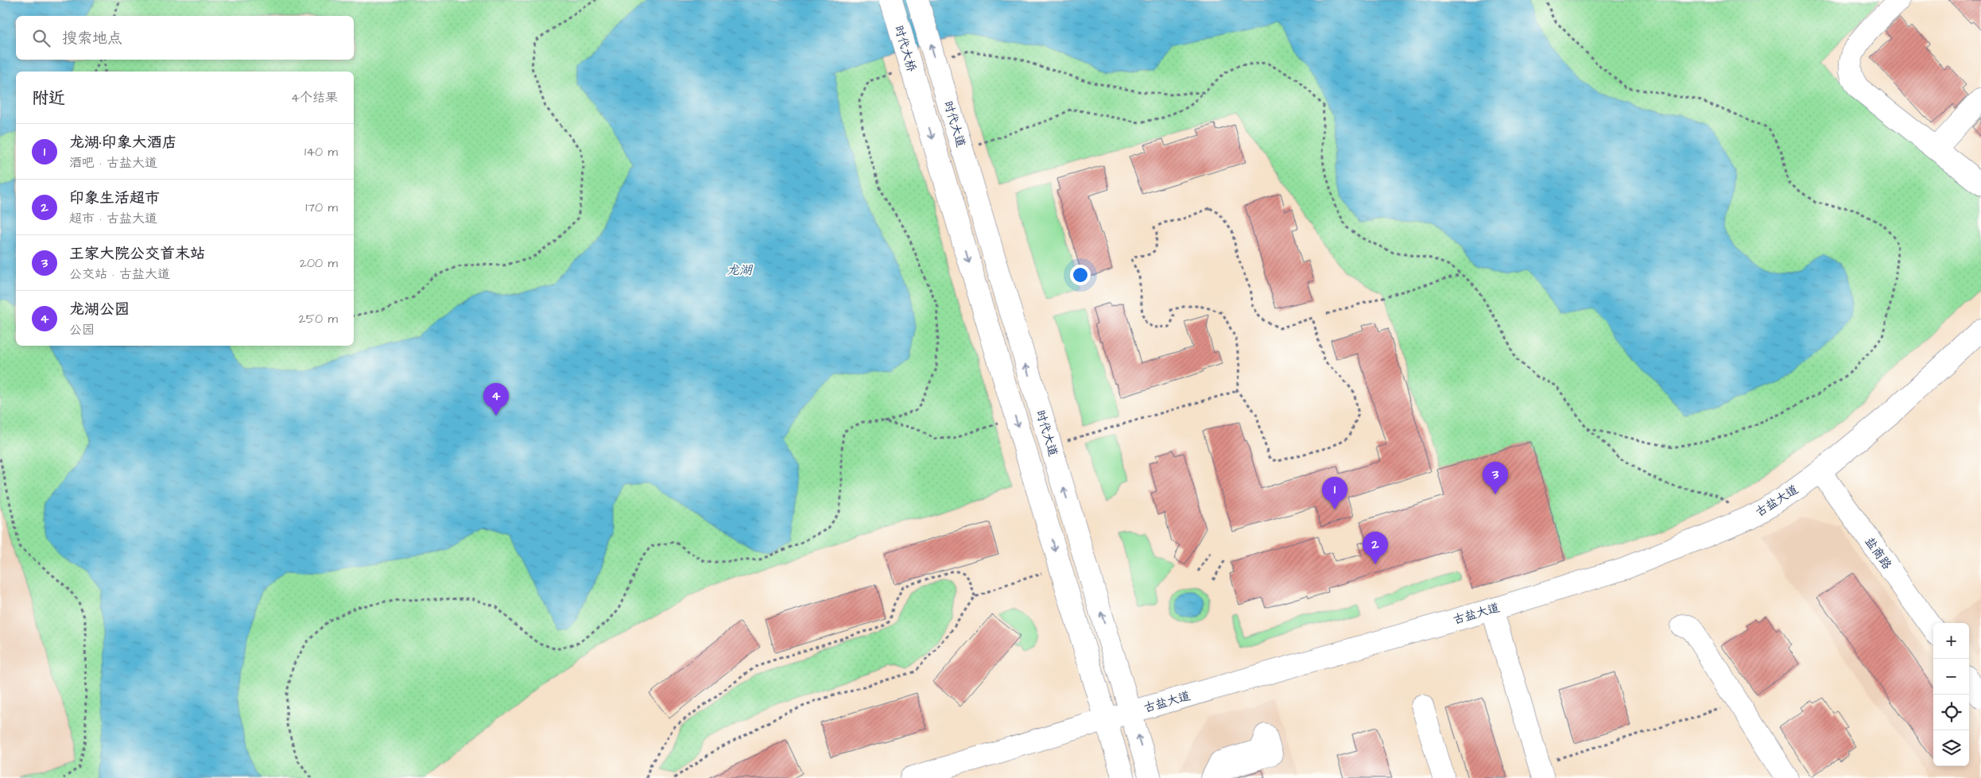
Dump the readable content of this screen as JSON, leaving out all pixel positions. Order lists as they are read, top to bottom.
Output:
{
  "streets": {
    "main road": [
      "时代大桥",
      "时代大道",
      "古盐大道",
      "盐商路"
    ]
  },
  "crossings": [
    ["时代大道", "古盐大道"],
    ["古盐大道", "盐商路"]
  ],
  "one_way": ["时代大桥"],
  "water": ["龙湖"],
  "page": {
    "search": "搜索地点",
    "heading": ["附近", "4个结果"],
    "list": [
      {
        "mark": "1",
        "name": "龙湖·印象大酒店",
        "note": "酒吧 · 古盐大道",
        "value": "140 m"
      },
      {
        "mark": "2",
        "name": "印象生活超市",
        "note": "超市 · 古盐大道",
        "value": "170 m"
      },
      {
        "mark": "3",
        "name": "王家大院公交首末站",
        "note": "公交站 · 古盐大道",
        "value": "200 m"
      },
      {
        "mark": "4",
        "name": "龙湖公园",
        "note": "公园",
        "value": "250 m"
      }
    ],
    "pins": [
      "4",
      "3",
      "1",
      "2"
    ],
    "map_buttons": ["+", "−"]
  }
}
